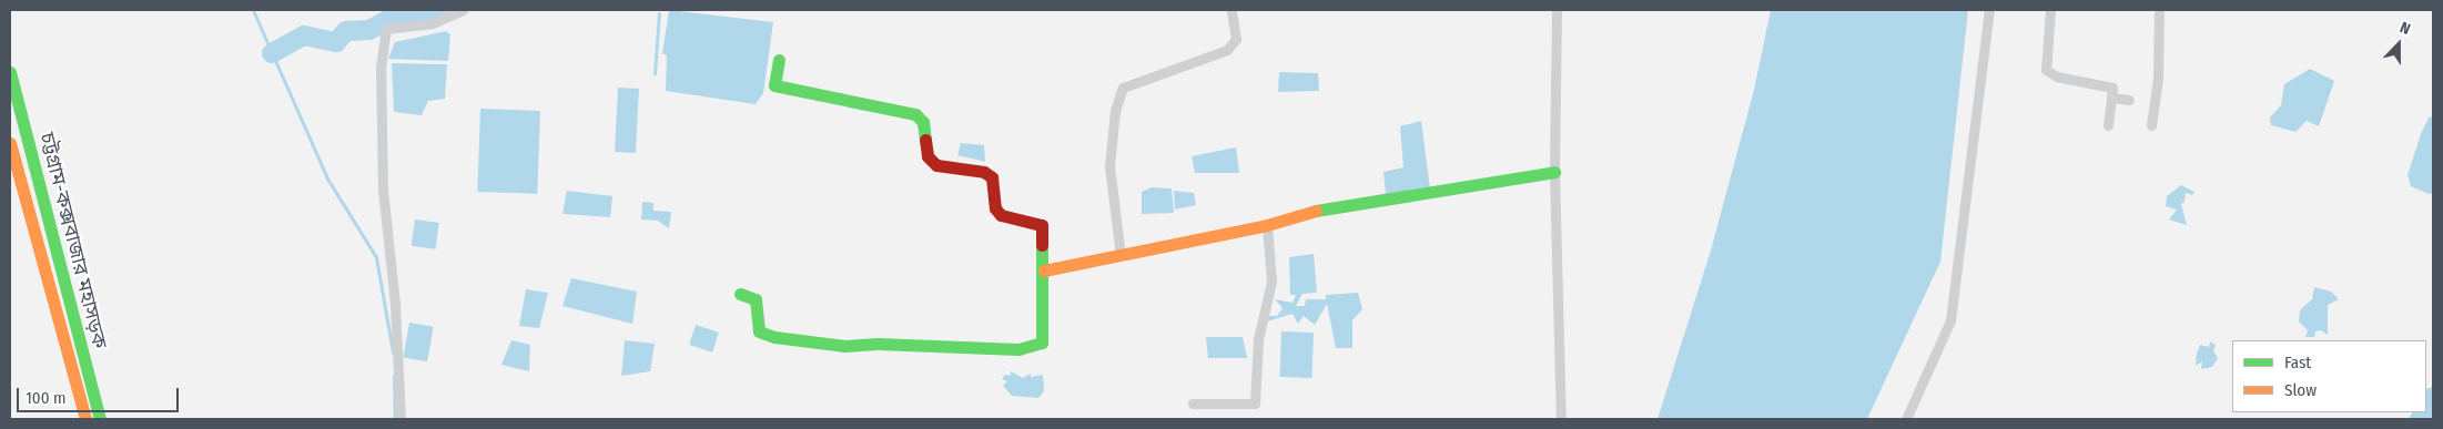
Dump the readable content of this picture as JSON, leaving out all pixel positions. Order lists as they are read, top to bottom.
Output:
{
  "streets": {
    "main road": ["চট্টগ্রাম-কক্সবাজার মহাসড়ক"]
  },
  "legend": ["Fast", "Slow"],
  "scale_bar": "100 m",
  "north": "top"
}
